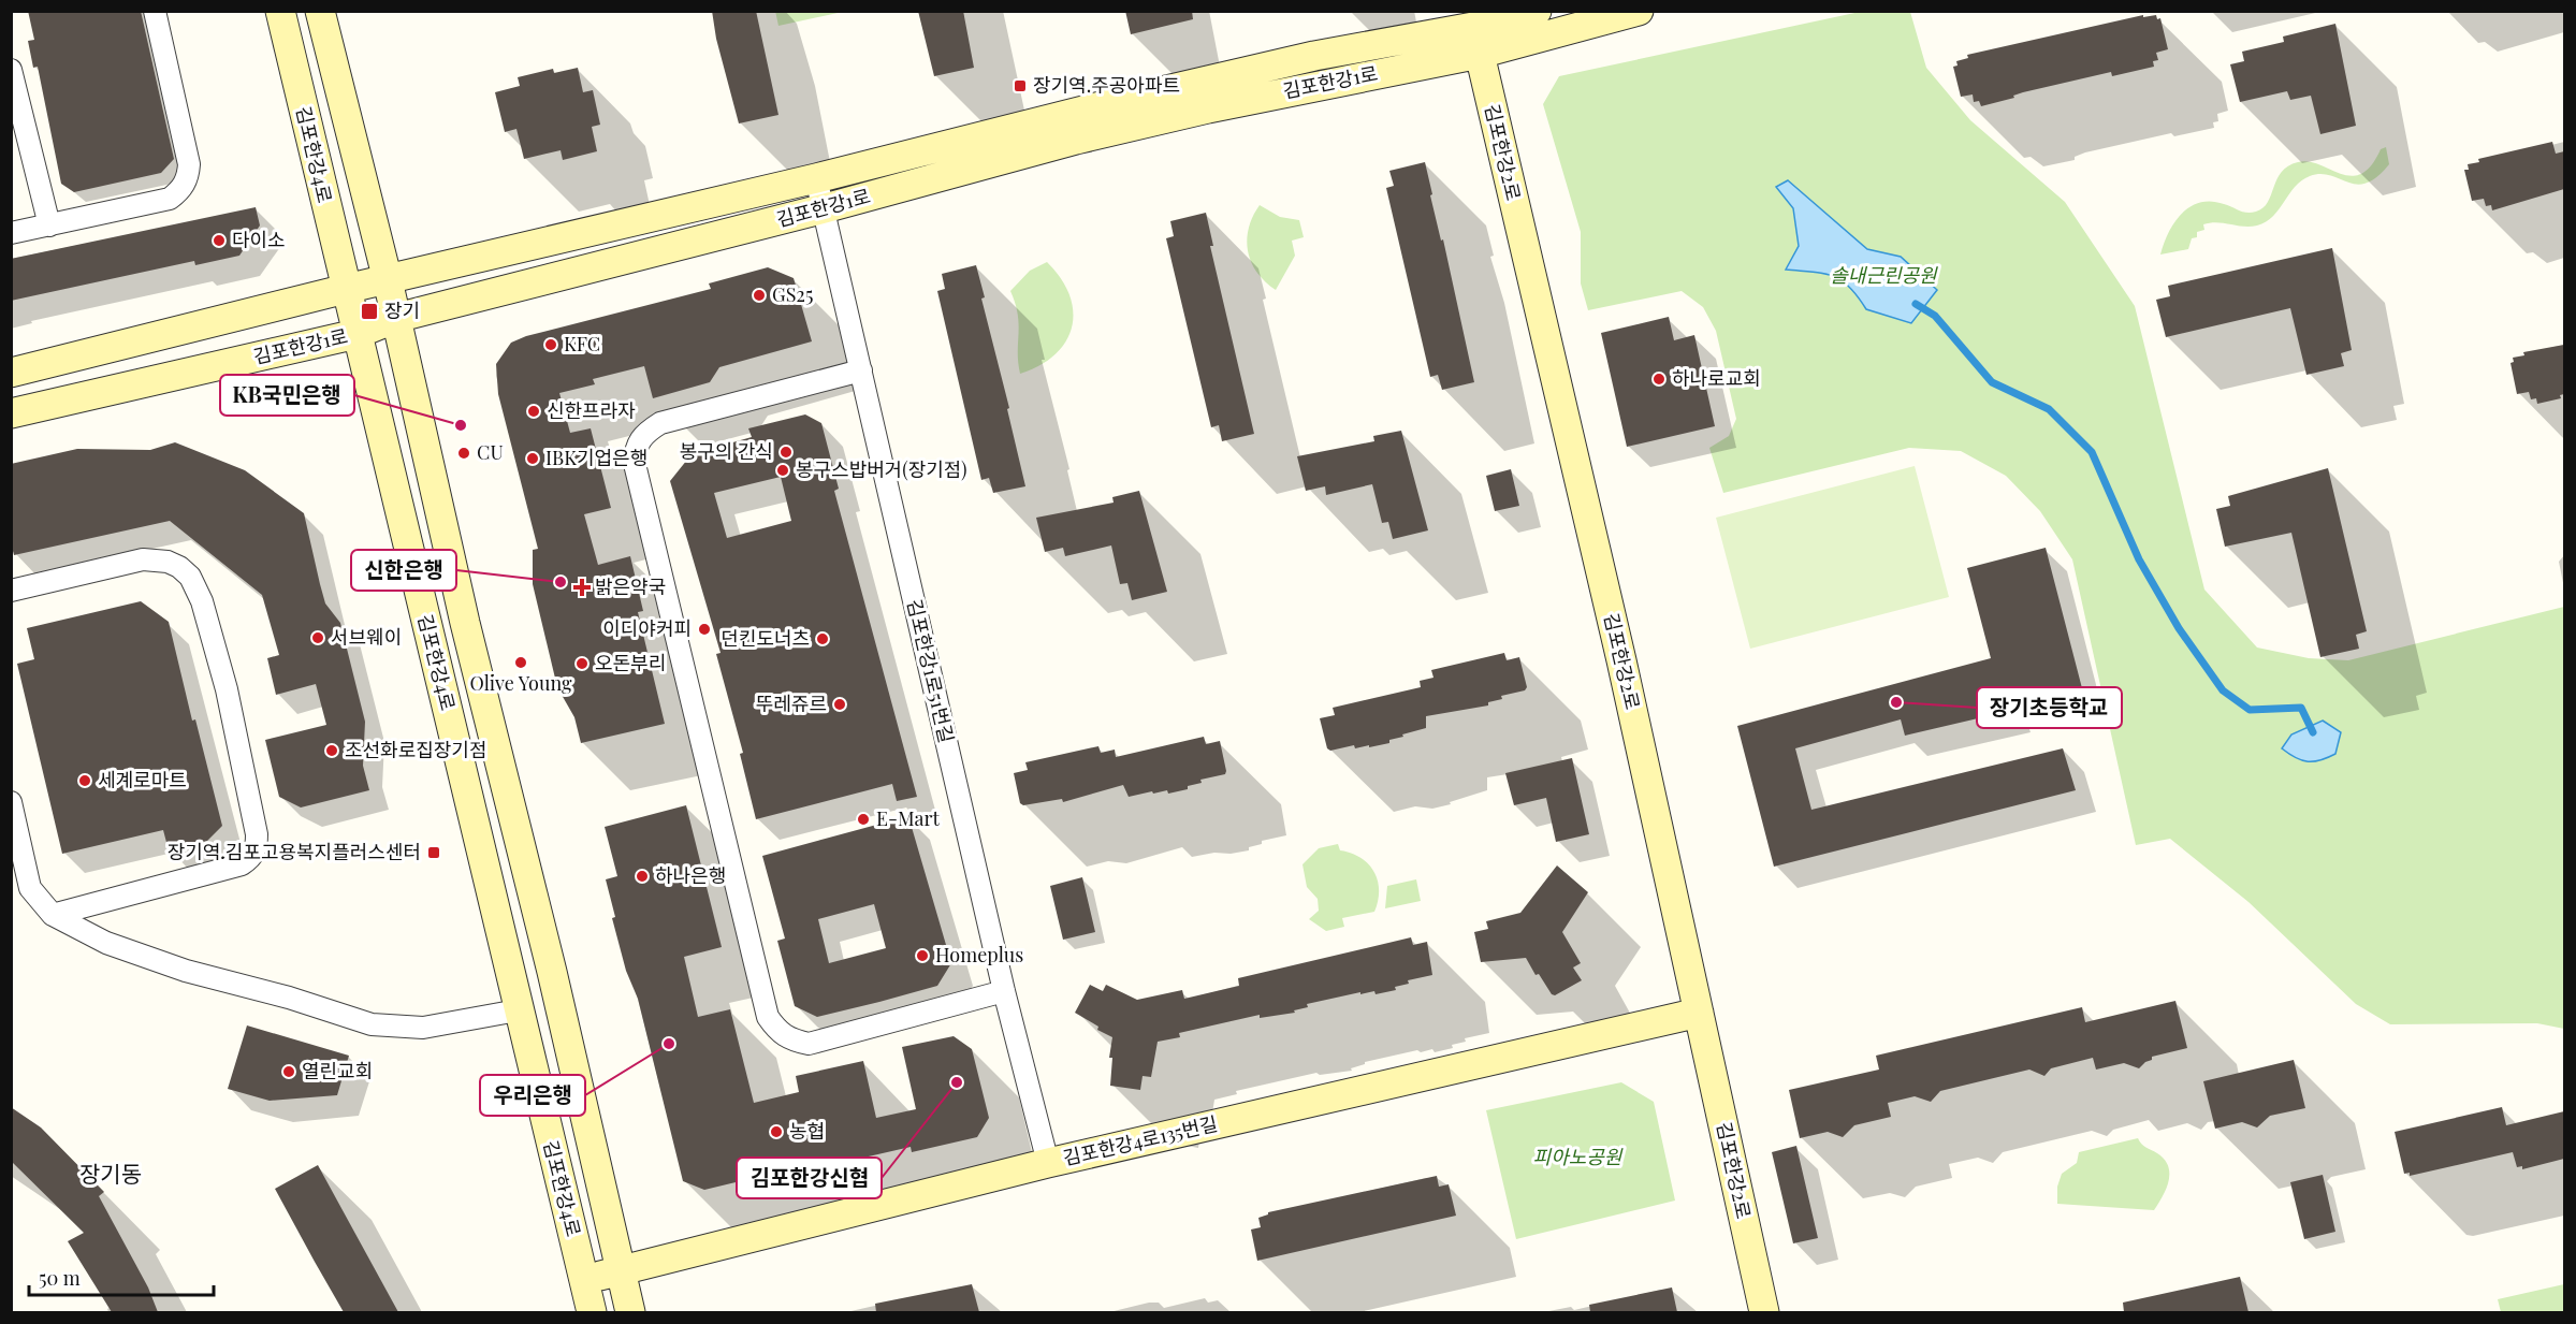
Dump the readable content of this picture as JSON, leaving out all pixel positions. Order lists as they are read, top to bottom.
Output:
{
  "streets": {
    "street": [
      "김포한강1로",
      "김포한강2로",
      "김포한강4로",
      "김포한강1로51번길",
      "김포한강4로135번길"
    ]
  },
  "crossings": [
    ["김포한강1로", "김포한강2로"],
    ["김포한강1로", "김포한강4로"],
    ["김포한강1로", "김포한강1로51번길"],
    ["김포한강2로", "김포한강4로135번길"],
    ["김포한강4로", "김포한강4로135번길"],
    ["김포한강1로51번길", "김포한강4로135번길"]
  ],
  "districts": ["장기동"],
  "parks": ["솔내근린공원", "피아노공원"],
  "places": {
    "transit": ["장기역.주공아파트", "장기", "장기역.김포고용복지플러스센터"],
    "other": [
      "다이소",
      "GS25",
      "KFC",
      "하나로교회",
      "신한프라자",
      "KB국민은행",
      "봉구의 간식",
      "CU",
      "IBK기업은행",
      "봉구스밥버거(장기점)",
      "신한은행",
      "이디야커피",
      "서브웨이",
      "던킨도너츠",
      "Olive Young",
      "오돈부리",
      "장기초등학교",
      "뚜레쥬르",
      "조선화로집장기점",
      "세계로마트",
      "E-Mart",
      "하나은행",
      "Homeplus",
      "우리은행",
      "열린교회",
      "김포한강신협",
      "농협"
    ],
    "health": ["밝은약국"]
  },
  "scale_bar": "50 m"
}
